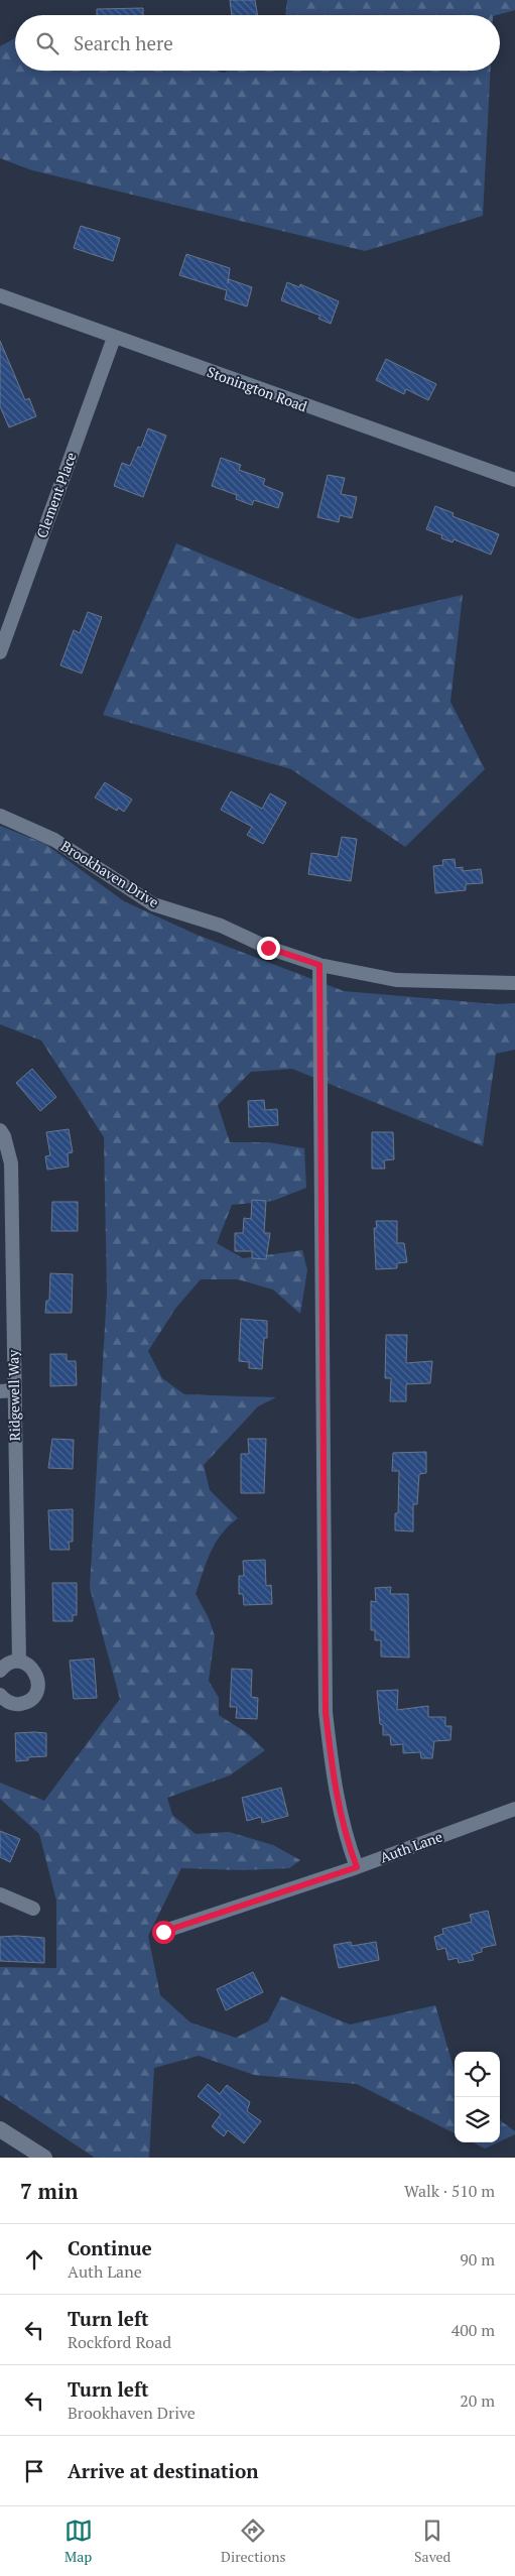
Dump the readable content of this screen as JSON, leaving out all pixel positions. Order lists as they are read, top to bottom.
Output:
{
  "streets": {
    "street": [
      "Stonington Road",
      "Clement Place",
      "Brookhaven Drive",
      "Ridgewell Way",
      "Auth Lane"
    ]
  },
  "crossings": [
    ["Stonington Road", "Clement Place"]
  ],
  "page": {
    "search": "Search here",
    "heading": ["7 min", "Walk · 510 m"],
    "list": [
      ["Continue", "Auth Lane", "90 m"],
      ["Turn left", "Rockford Road", "400 m"],
      ["Turn left", "Brookhaven Drive", "20 m"],
      "Arrive at destination"
    ],
    "nav": ["Map", "Directions", "Saved"]
  }
}
